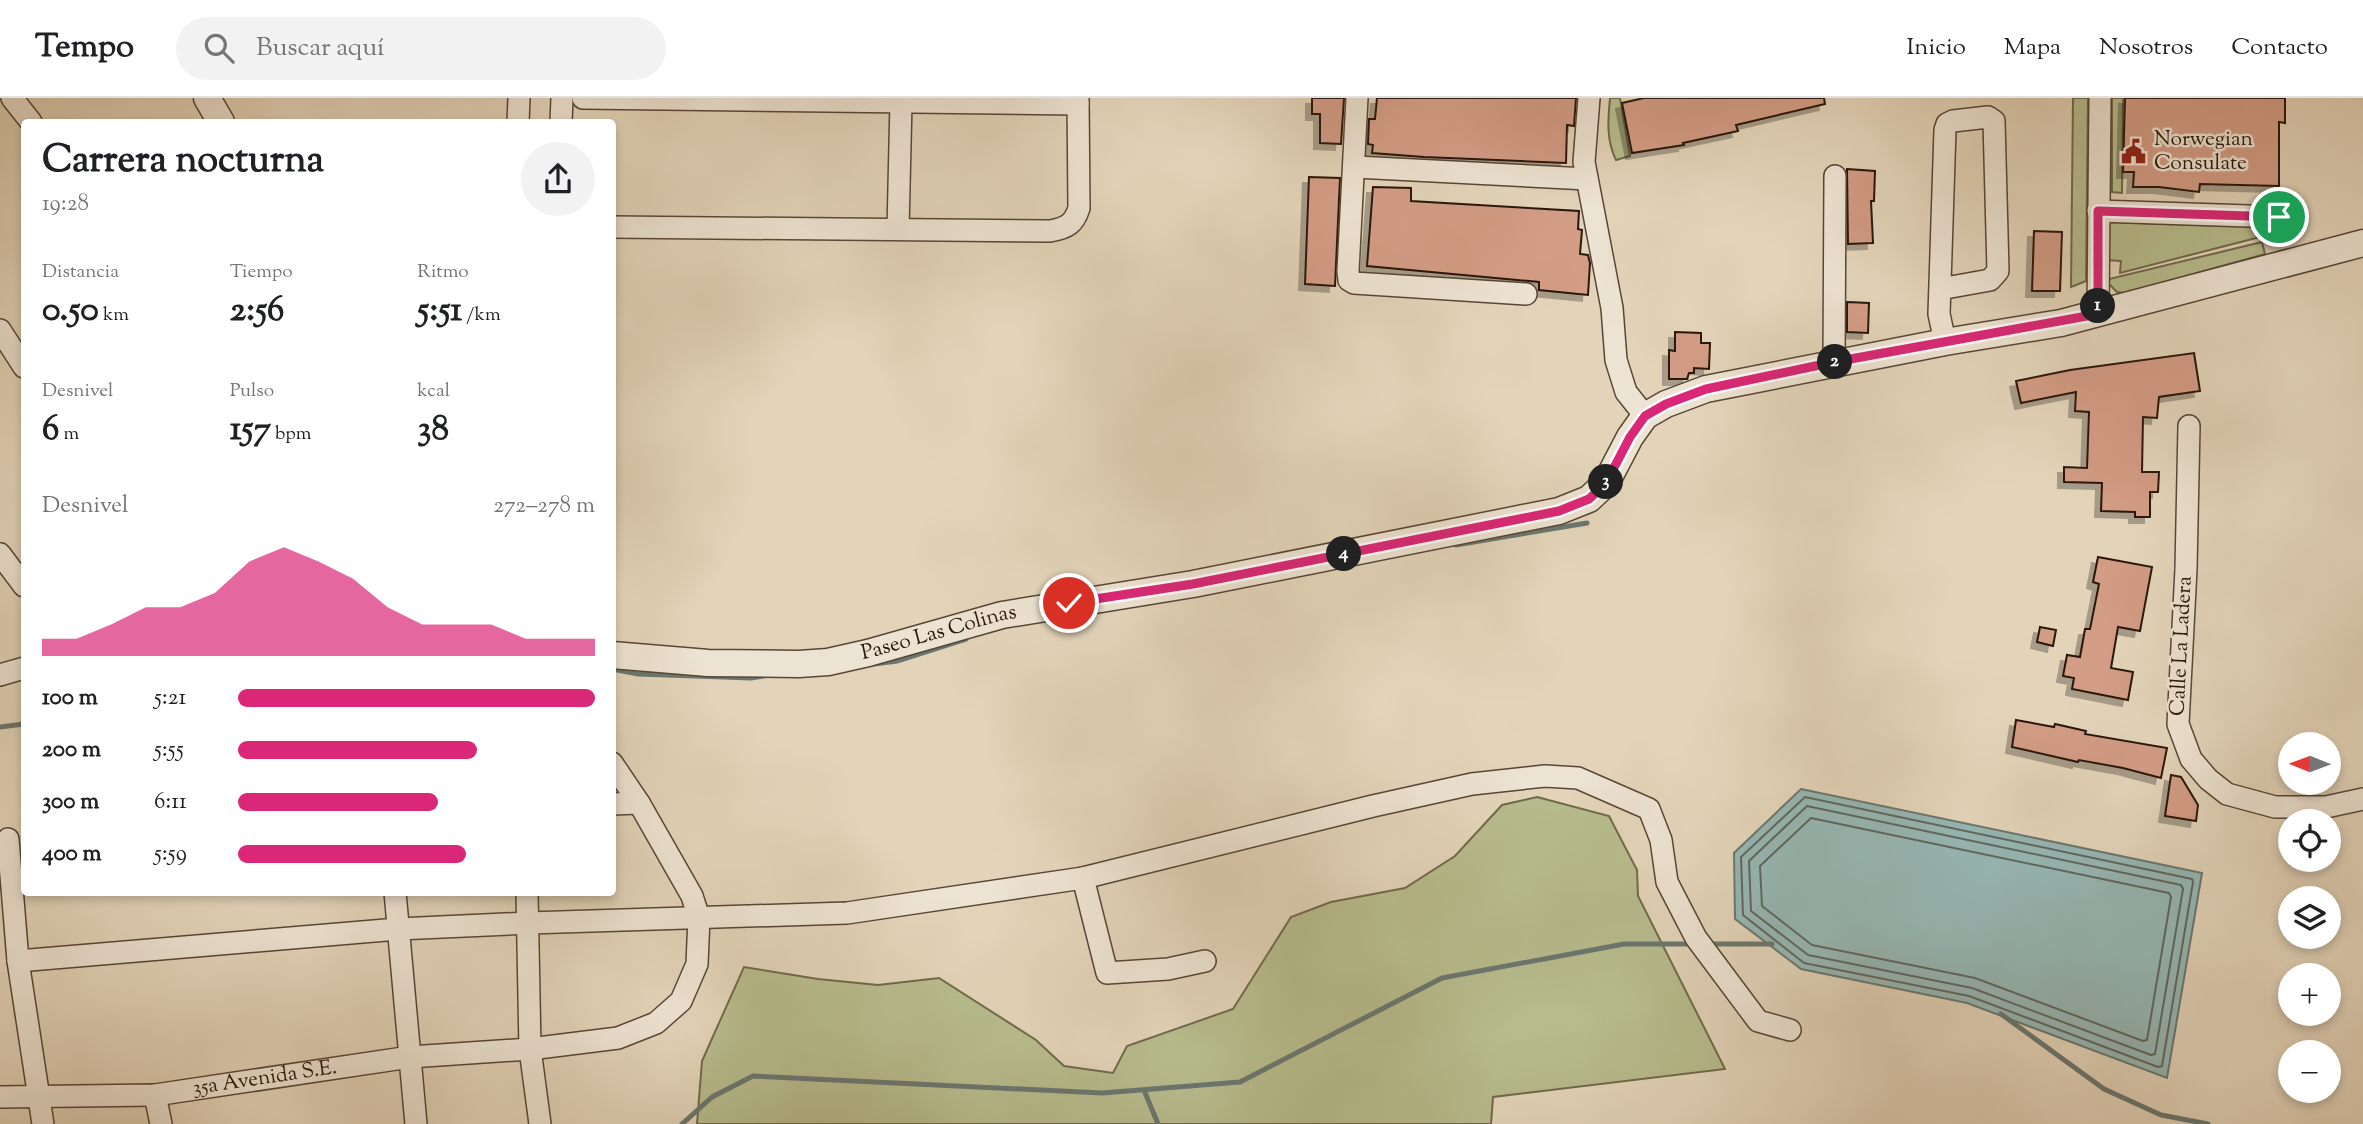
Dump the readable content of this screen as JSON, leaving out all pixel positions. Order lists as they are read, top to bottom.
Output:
{
  "streets": {
    "street": ["Paseo Las Colinas", "Calle La Ladera", "35a Avenida S.E."]
  },
  "places": {
    "public building": ["Norwegian Consulate"]
  },
  "north": "left",
  "page": {
    "header": "Tempo",
    "search": "Buscar aquí",
    "nav": [
      "Inicio",
      "Mapa",
      "Nosotros",
      "Contacto"
    ],
    "heading": ["Carrera nocturna", "19:28"],
    "stats": [
      ["Distancia", "0.50 km"],
      ["Tiempo", "2:56"],
      ["Ritmo", "5:51 /km"],
      ["Desnivel", "6 m"],
      ["Pulso", "157 bpm"],
      ["kcal", "38"]
    ],
    "pins": [
      "1",
      "2",
      "3",
      "4"
    ],
    "chart": ["Desnivel", "272–278 m"],
    "list": [
      {
        "name": "100 m",
        "note": "5:21"
      },
      {
        "name": "200 m",
        "note": "5:55"
      },
      {
        "name": "300 m",
        "note": "6:11"
      },
      {
        "name": "400 m",
        "note": "5:59"
      }
    ],
    "map_buttons": ["+", "−"]
  }
}
